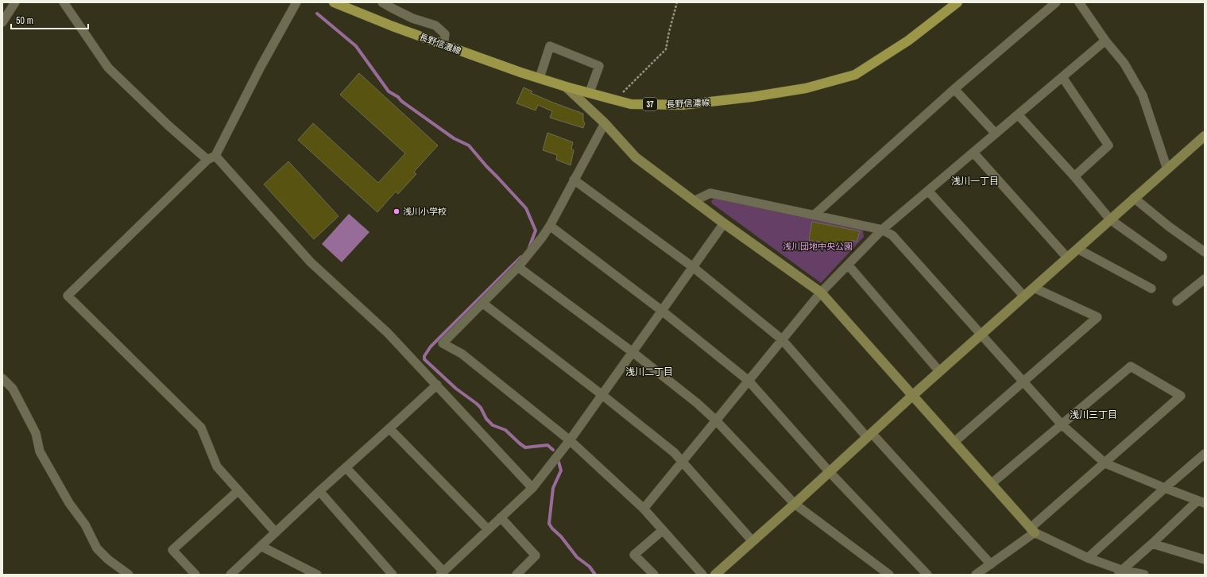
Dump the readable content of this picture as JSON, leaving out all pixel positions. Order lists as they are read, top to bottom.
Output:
{
  "streets": {
    "main road": ["長野信濃線", "37"]
  },
  "districts": ["浅川一丁目", "浅川二丁目", "浅川三丁目"],
  "parks": ["浅川団地中央公園"],
  "places": ["浅川小学校"],
  "scale_bar": "50 m"
}
